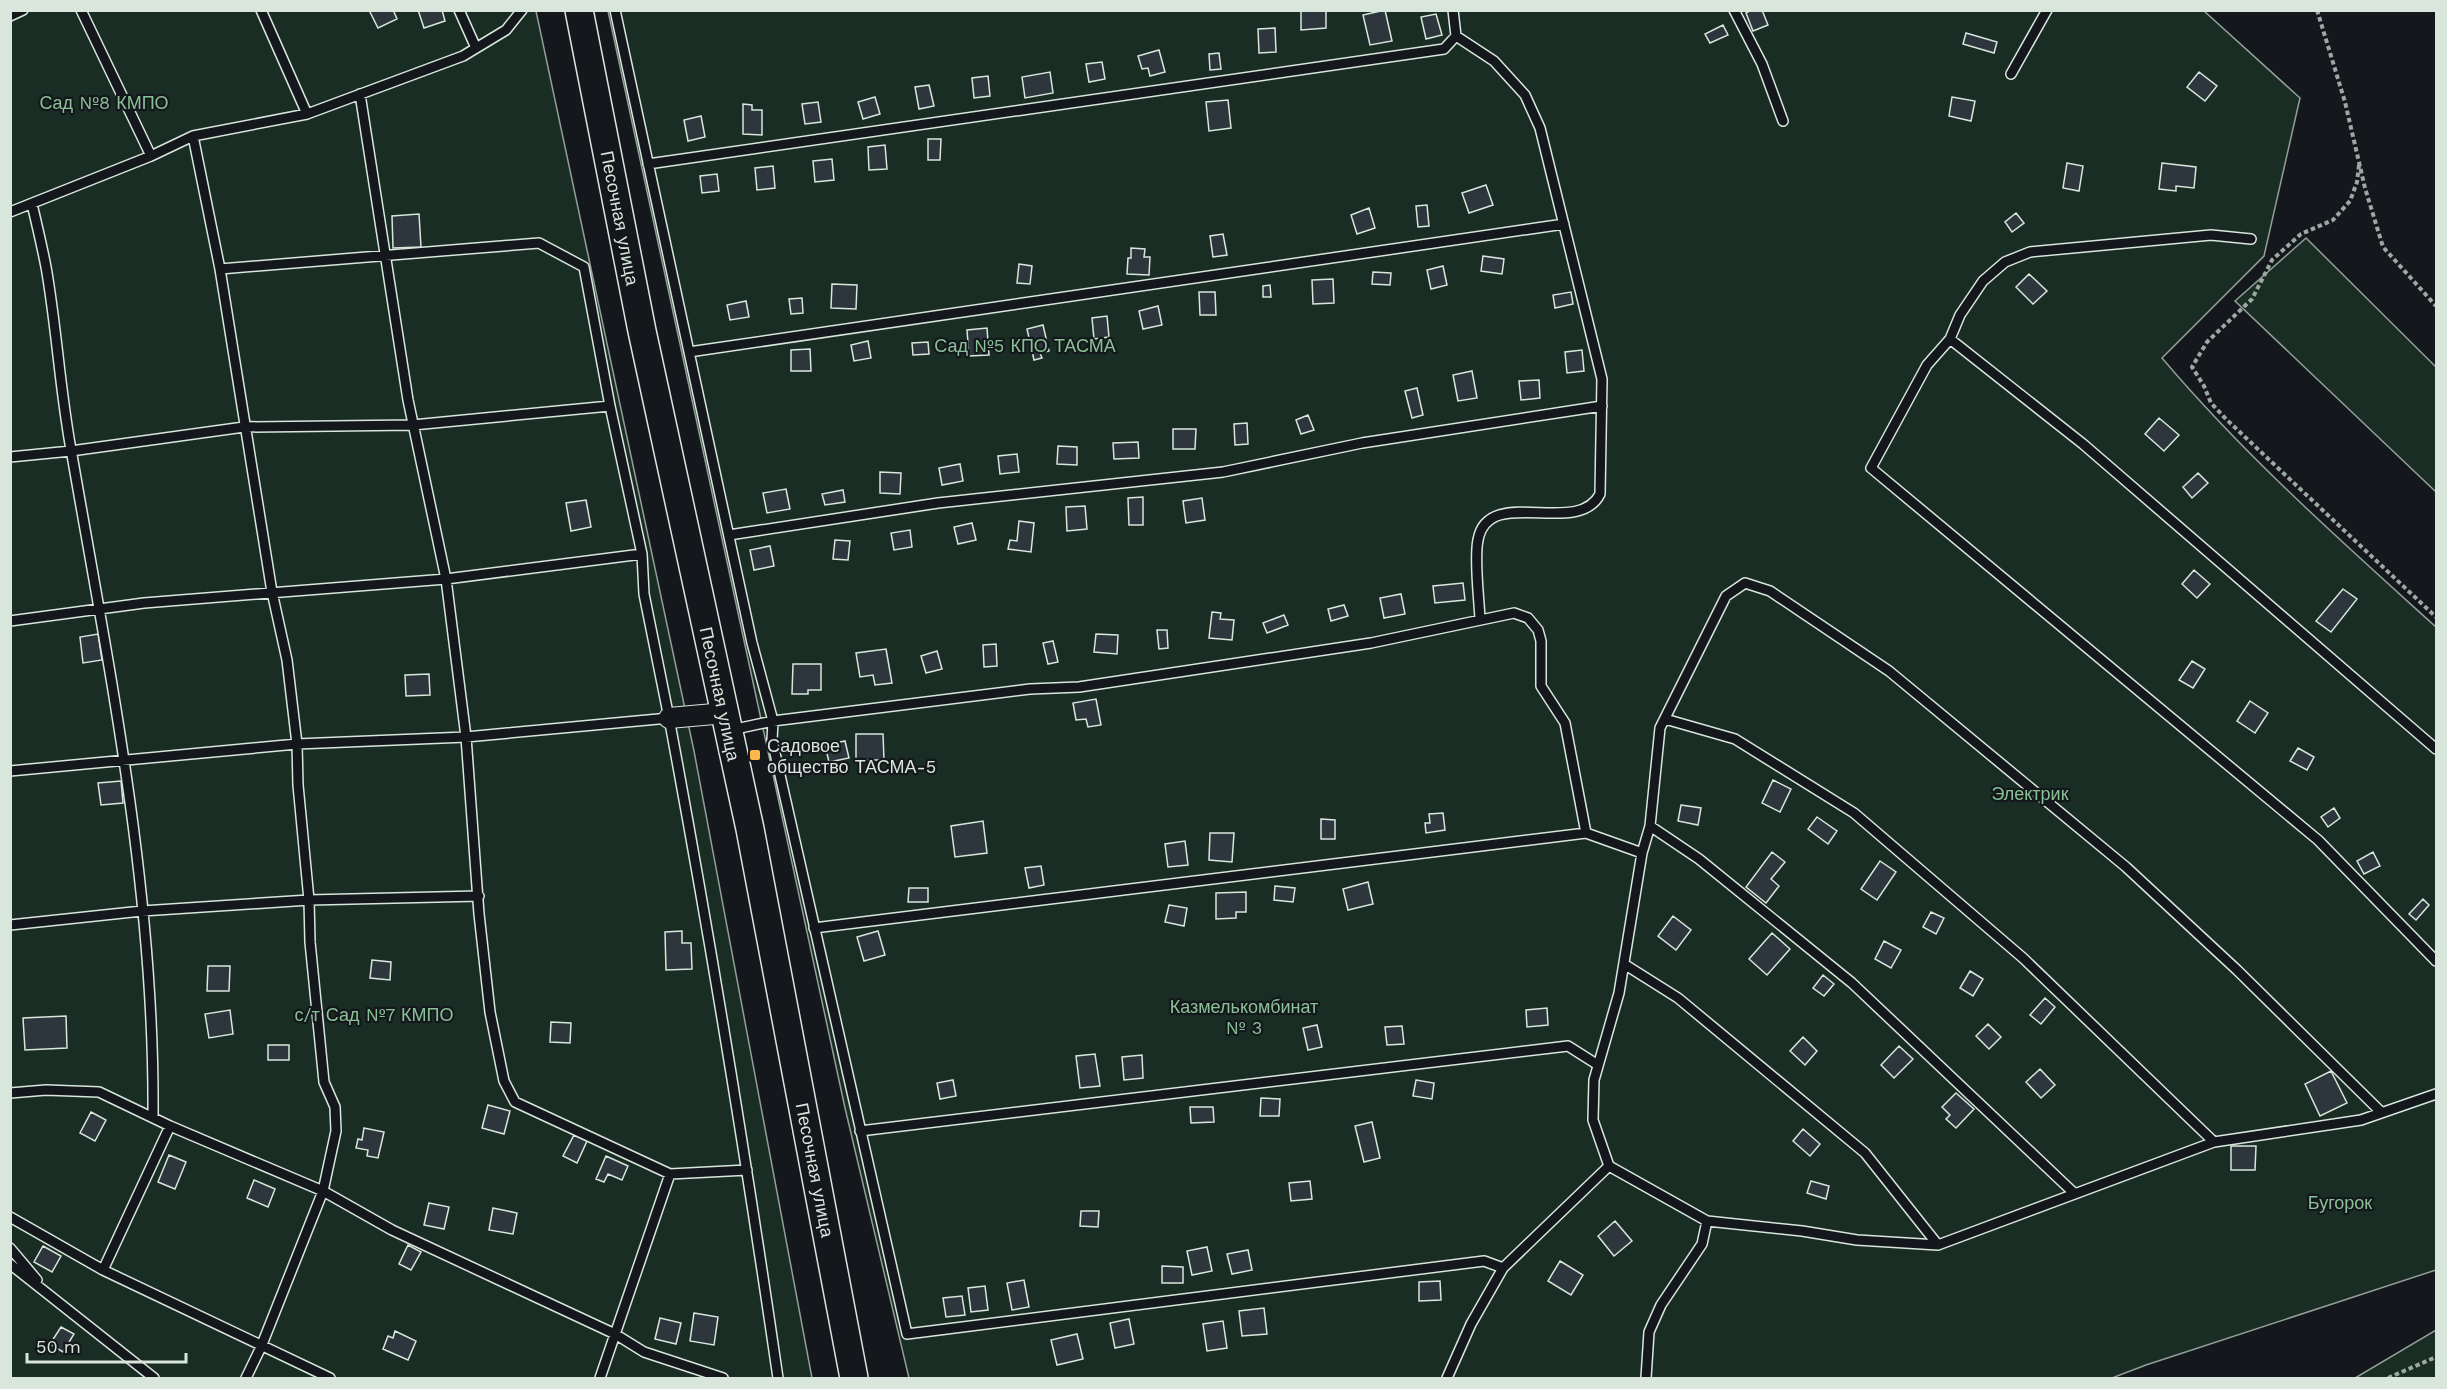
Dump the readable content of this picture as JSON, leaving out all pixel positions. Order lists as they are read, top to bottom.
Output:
{
  "streets": {
    "main road": ["Песочная улица"]
  },
  "parks": [
    "Сад №8 КМПО",
    "Сад №5 КПО ТАСМА",
    "Электрик",
    "Казмелькомбинат № 3",
    "с/т Сад №7 КМПО",
    "Бугорок"
  ],
  "places": {
    "transit": ["Садовое общество ТАСМА-5"]
  },
  "scale_bar": "50 m"
}
